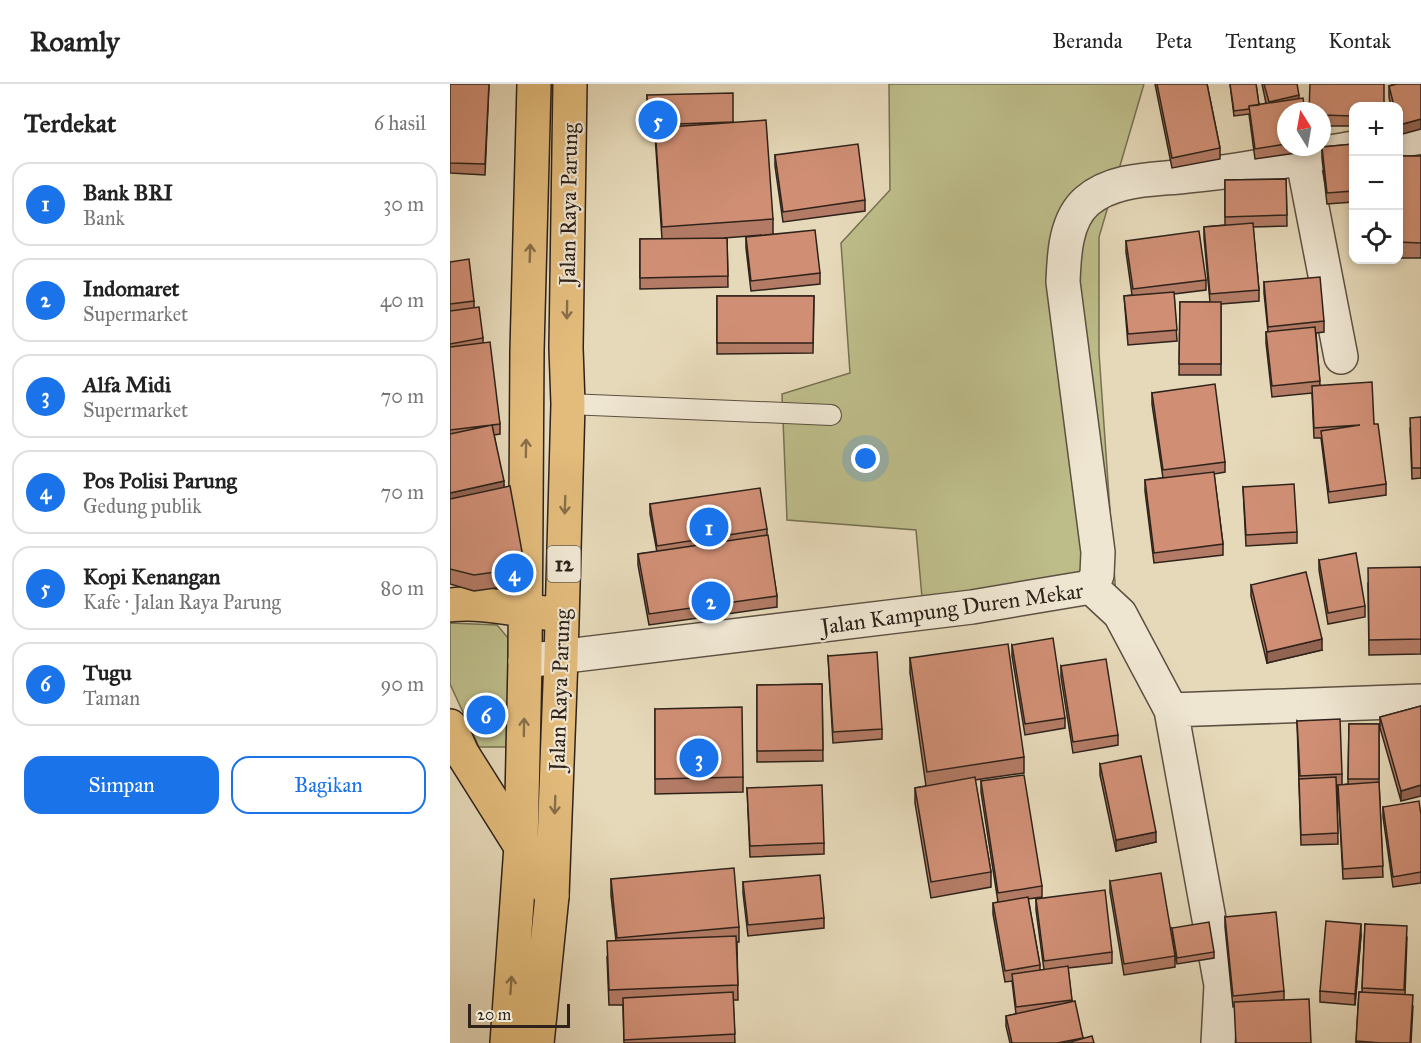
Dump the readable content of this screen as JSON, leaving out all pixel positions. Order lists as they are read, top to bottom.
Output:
{
  "streets": {
    "main road": ["Jalan Raya Parung", "12"],
    "street": ["Jalan Kampung Duren Mekar"]
  },
  "crossings": [
    ["Jalan Raya Parung", "Jalan Kampung Duren Mekar"]
  ],
  "scale_bar": "20 m",
  "north": "top",
  "page": {
    "header": "Roamly",
    "nav": [
      "Beranda",
      "Peta",
      "Tentang",
      "Kontak"
    ],
    "heading": ["Terdekat", "6 hasil"],
    "pins": [
      "5",
      "1",
      "4",
      "2",
      "6",
      "3"
    ],
    "map_buttons": ["+", "−"],
    "list": [
      {
        "mark": "1",
        "name": "Bank BRI",
        "note": "Bank",
        "value": "30 m"
      },
      {
        "mark": "2",
        "name": "Indomaret",
        "note": "Supermarket",
        "value": "40 m"
      },
      {
        "mark": "3",
        "name": "Alfa Midi",
        "note": "Supermarket",
        "value": "70 m"
      },
      {
        "mark": "4",
        "name": "Pos Polisi Parung",
        "note": "Gedung publik",
        "value": "70 m"
      },
      {
        "mark": "5",
        "name": "Kopi Kenangan",
        "note": "Kafe · Jalan Raya Parung",
        "value": "80 m"
      },
      {
        "mark": "6",
        "name": "Tugu",
        "note": "Taman",
        "value": "90 m"
      }
    ],
    "buttons": ["Simpan", "Bagikan"],
    "scale": "20 m"
  }
}
